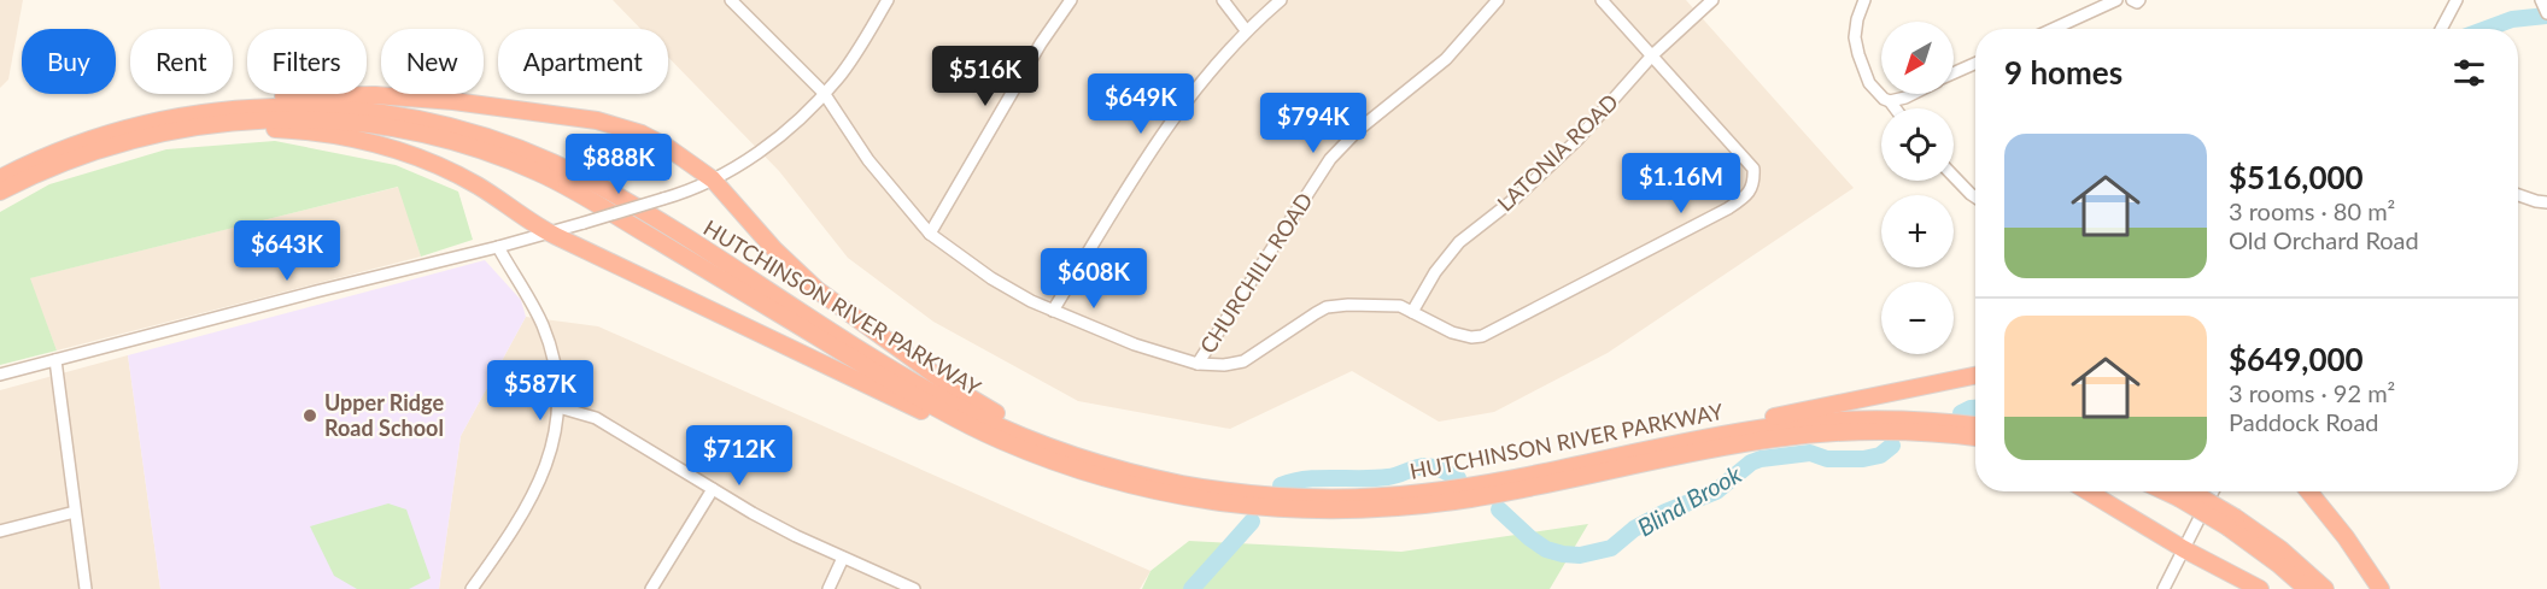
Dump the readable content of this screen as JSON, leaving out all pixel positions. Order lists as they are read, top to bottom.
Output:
{
  "streets": {
    "highway": ["HUTCHINSON RIVER PARKWAY"],
    "street": ["LATONIA ROAD", "CHURCHILL ROAD"]
  },
  "water": ["Blind Brook"],
  "places": ["Upper Ridge Road School"],
  "north": "bottom left",
  "page": {
    "map_buttons": ["+", "−"],
    "chip": [
      "Buy",
      "Rent",
      "Filters",
      "New",
      "Apartment"
    ],
    "heading": "9 homes",
    "price": [
      "$516K",
      "$649K",
      "$794K",
      "$888K",
      "$1.16M",
      "$643K",
      "$608K",
      "$587K",
      "$712K"
    ],
    "list": [
      {
        "name": "$516,000",
        "note": "3 rooms · 80 m² · Old Orchard Road"
      },
      {
        "name": "$649,000",
        "note": "3 rooms · 92 m² · Paddock Road"
      }
    ]
  }
}
